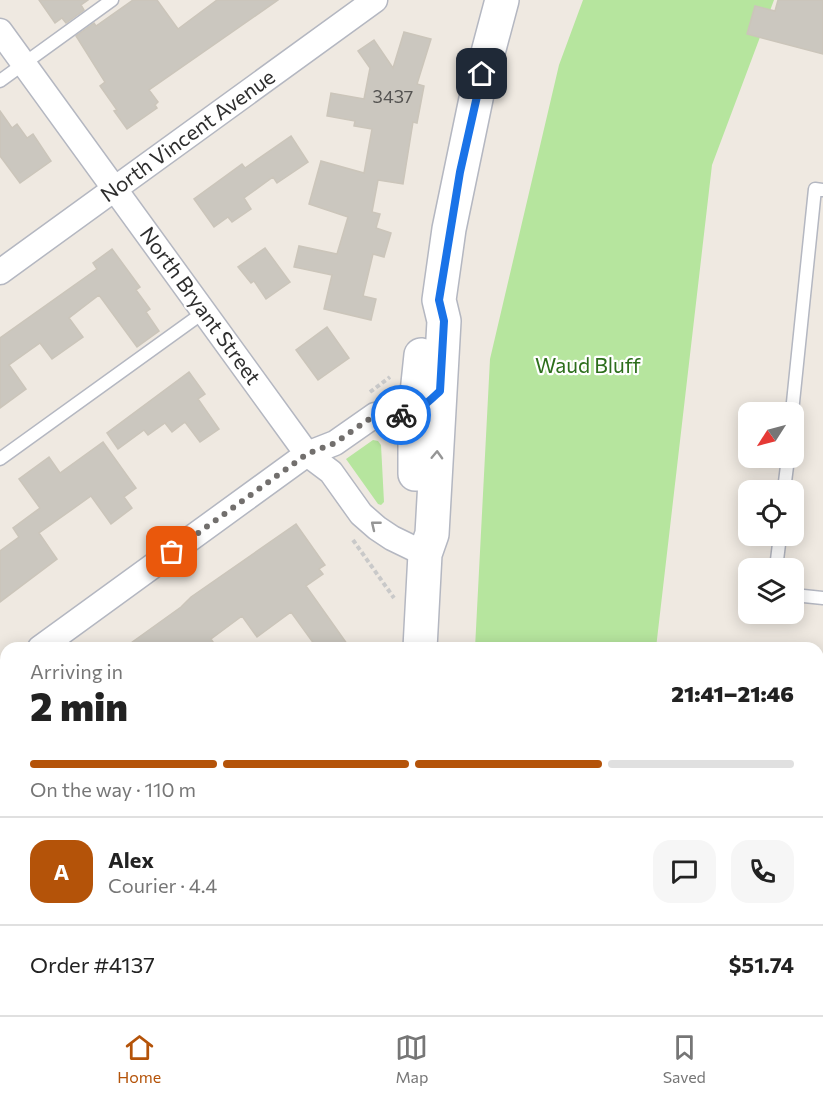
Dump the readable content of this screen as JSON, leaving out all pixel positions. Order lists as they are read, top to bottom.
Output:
{
  "streets": {
    "street": ["North Vincent Avenue", "North Bryant Street"]
  },
  "crossings": [
    ["North Vincent Avenue", "North Bryant Street"]
  ],
  "parks": ["Waud Bluff"],
  "house_numbers": ["3437"],
  "north": "bottom left",
  "page": {
    "heading": ["2 min", "Arriving in", "21:41–21:46"],
    "panel": [
      "Alex",
      "Courier · 4.4",
      "Order #4137",
      "$51.74"
    ],
    "bar": "On the way · 110 m",
    "round": "A",
    "tabs": ["Home", "Map", "Saved"]
  }
}
